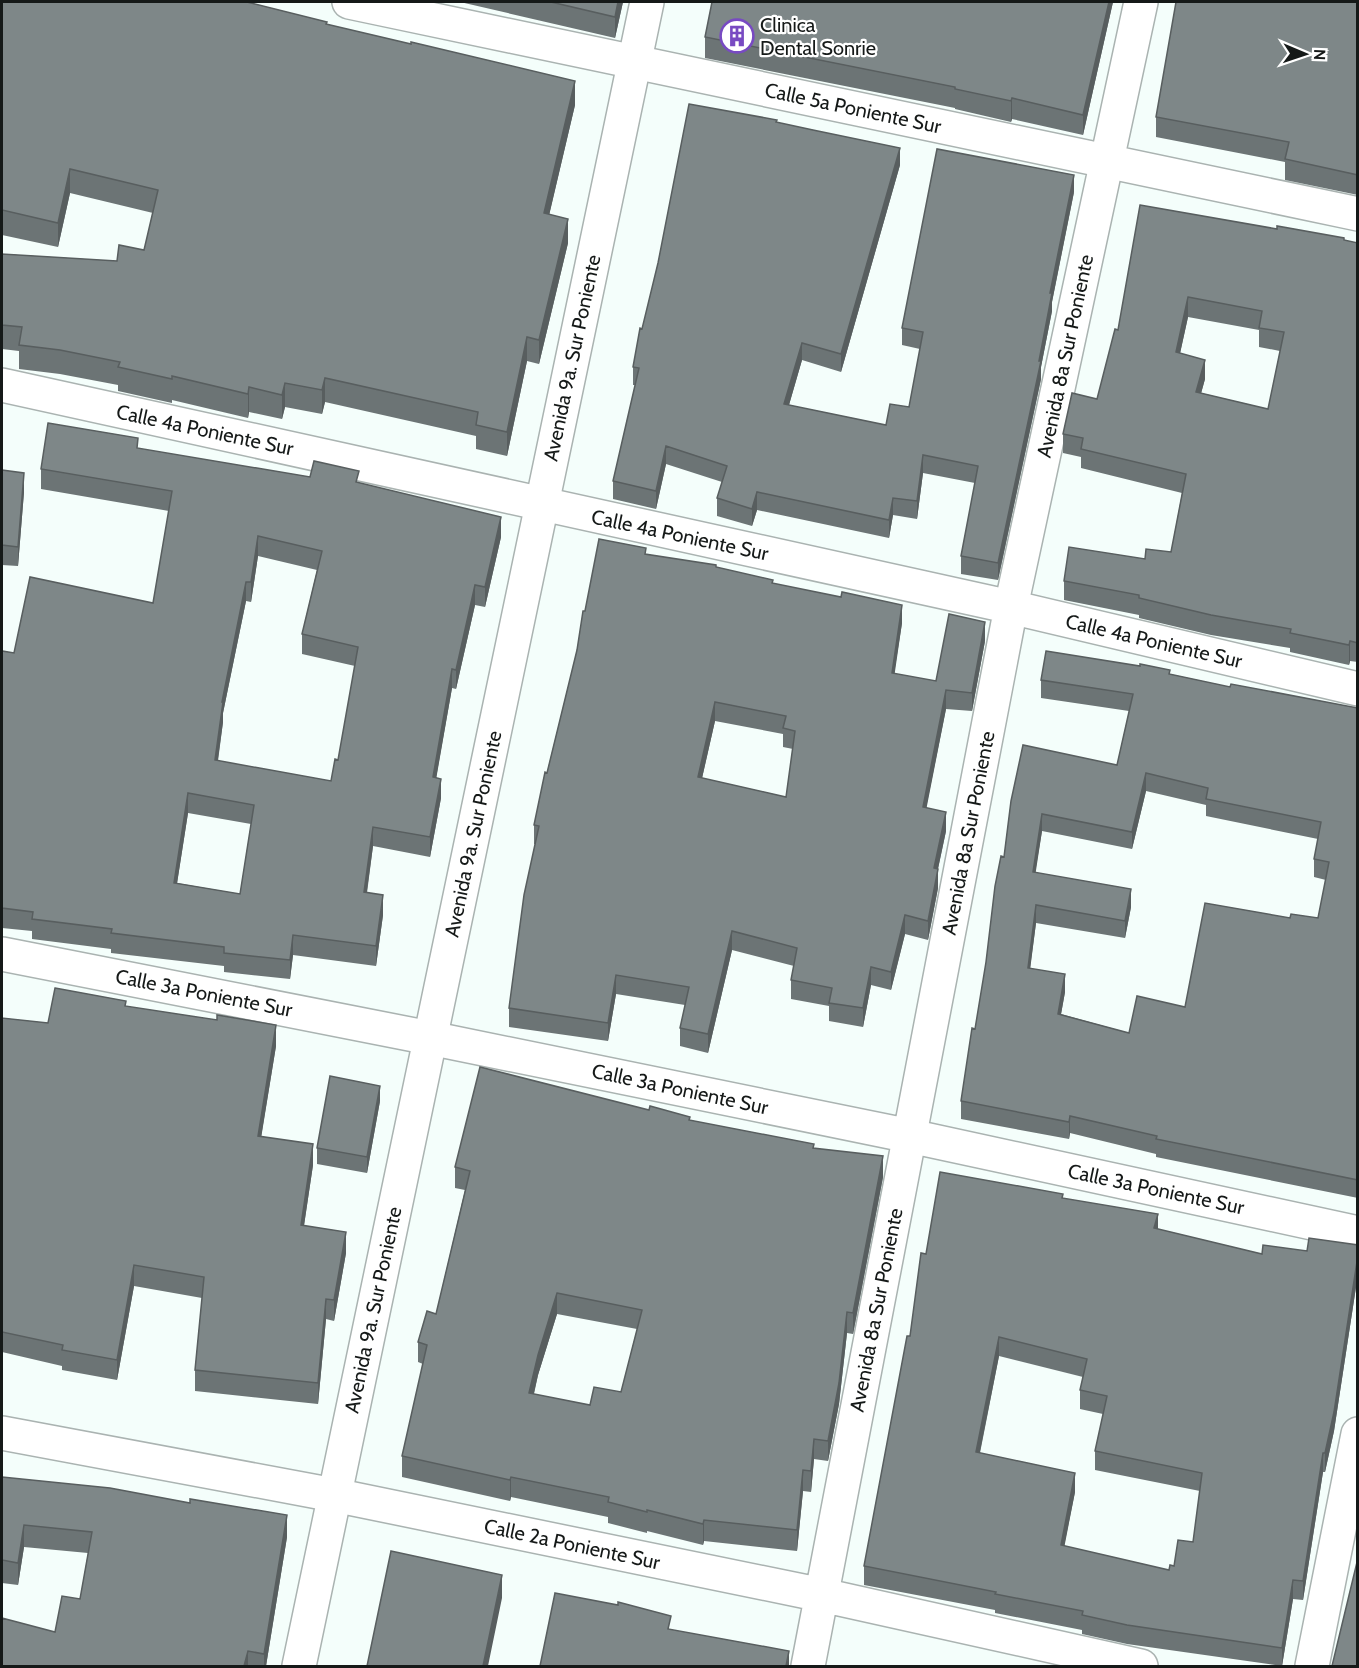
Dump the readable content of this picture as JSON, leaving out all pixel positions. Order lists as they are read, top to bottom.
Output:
{
  "streets": {
    "street": [
      "Calle 5a Poniente Sur",
      "Avenida 8a Sur Poniente",
      "Avenida 9a. Sur Poniente",
      "Calle 4a Poniente Sur",
      "Calle 3a Poniente Sur",
      "Calle 2a Poniente Sur"
    ]
  },
  "crossings": [
    ["Calle 5a Poniente Sur", "Avenida 8a Sur Poniente"],
    ["Calle 5a Poniente Sur", "Avenida 9a. Sur Poniente"],
    ["Avenida 8a Sur Poniente", "Calle 4a Poniente Sur"],
    ["Avenida 8a Sur Poniente", "Calle 3a Poniente Sur"],
    ["Avenida 8a Sur Poniente", "Calle 2a Poniente Sur"],
    ["Avenida 9a. Sur Poniente", "Calle 4a Poniente Sur"],
    ["Avenida 9a. Sur Poniente", "Calle 3a Poniente Sur"],
    ["Avenida 9a. Sur Poniente", "Calle 2a Poniente Sur"]
  ],
  "places": {
    "building": ["Clinica Dental Sonrie"]
  },
  "north": "right"
}
